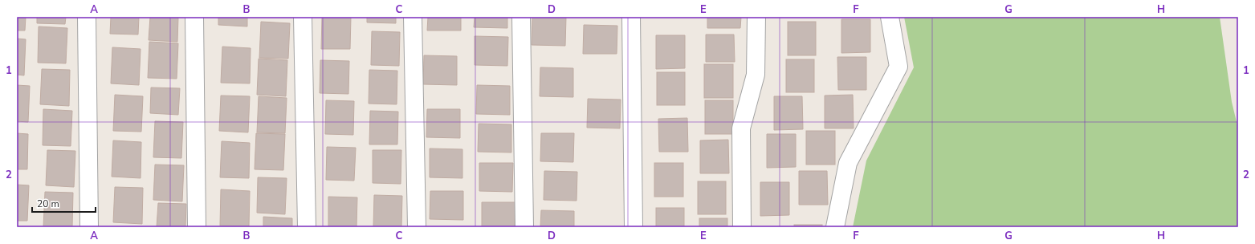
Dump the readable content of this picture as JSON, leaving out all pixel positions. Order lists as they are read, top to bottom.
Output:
{
  "scale_bar": "20 m",
  "grid": {
    "columns": [
      "A",
      "B",
      "C",
      "D",
      "E",
      "F",
      "G",
      "H"
    ],
    "rows": ["1", "2"]
  }
}
